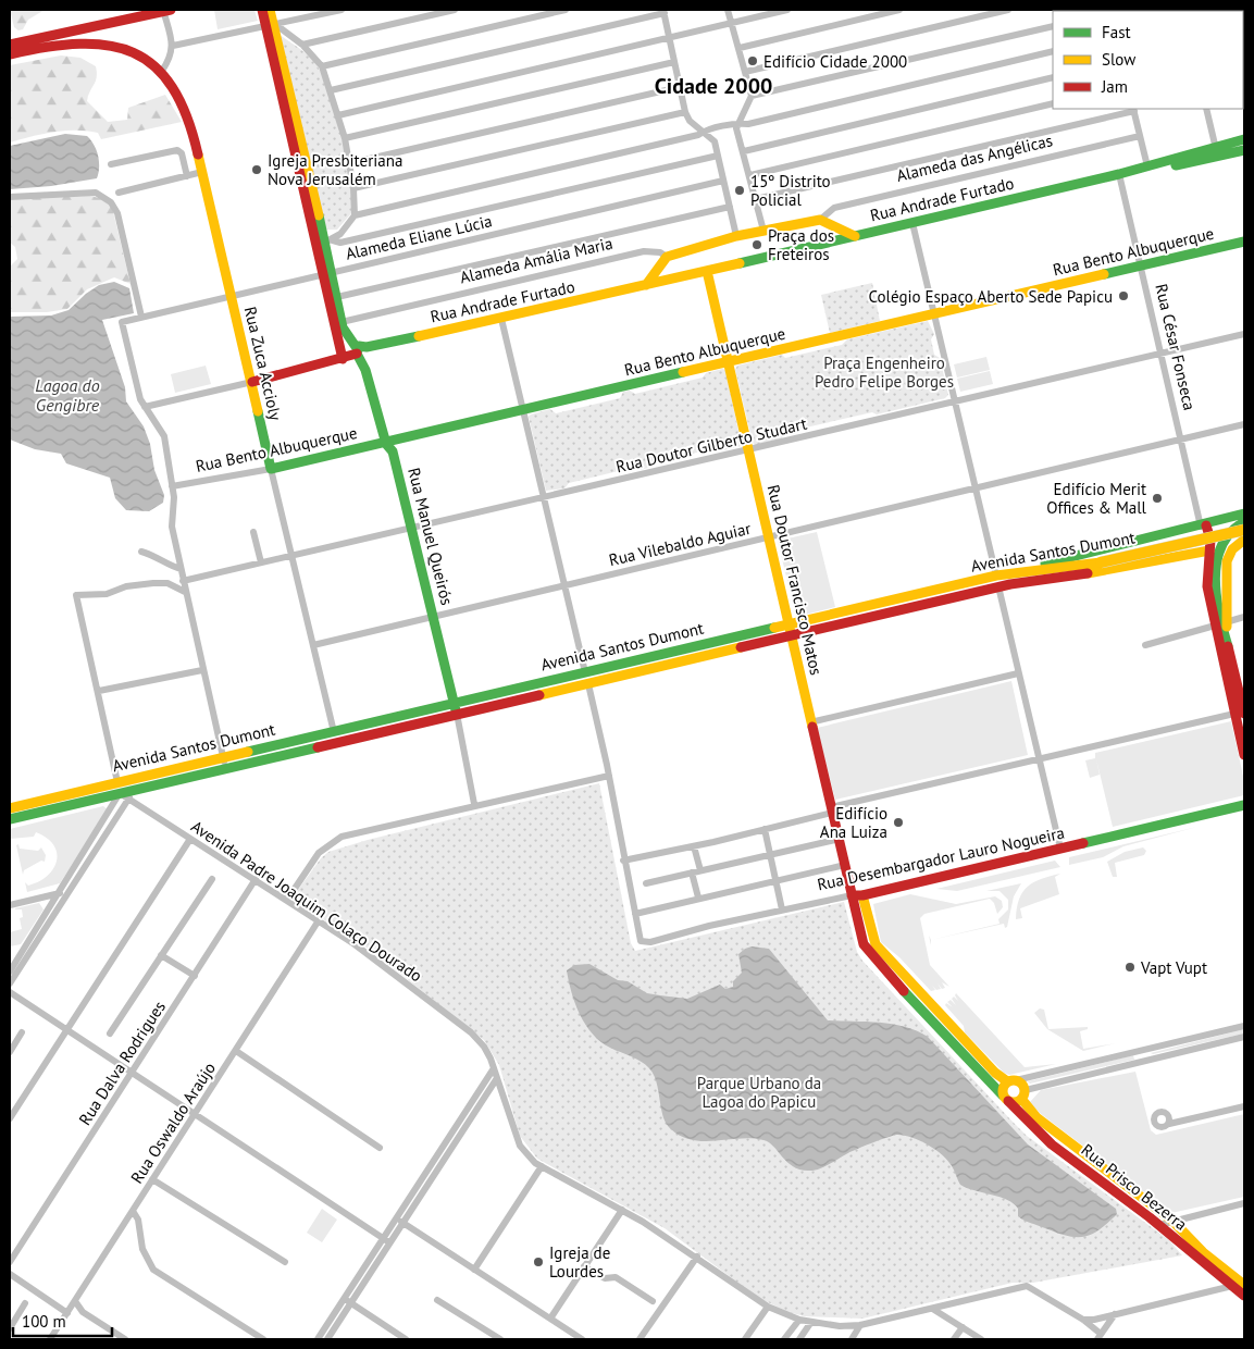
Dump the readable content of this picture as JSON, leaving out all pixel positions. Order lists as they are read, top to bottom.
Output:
{
  "streets": {
    "street": [
      "Alameda das Angélicas",
      "Rua Andrade Furtado",
      "Alameda Eliane Lúcia",
      "Rua Bento Albuquerque",
      "Alameda Amália Maria",
      "Rua César Fonseca",
      "Rua Zuca Accioly",
      "Rua Doutor Gilberto Studart",
      "Rua Manuel Queirós",
      "Rua Vilebaldo Aguiar",
      "Avenida Santos Dumont",
      "Rua Doutor Francisco Matos",
      "Rua Desembargador Lauro Nogueira",
      "Avenida Padre Joaquim Colaço Dourado",
      "Rua Dalva Rodrigues",
      "Rua Oswaldo Araújo",
      "Rua Prisco Bezerra"
    ]
  },
  "crossings": [
    ["Alameda das Angélicas", "Alameda Amália Maria"],
    ["Rua Andrade Furtado", "Alameda Eliane Lúcia"],
    ["Rua Andrade Furtado", "Rua César Fonseca"],
    ["Rua Andrade Furtado", "Rua Zuca Accioly"],
    ["Rua Andrade Furtado", "Rua Manuel Queirós"],
    ["Rua Andrade Furtado", "Rua Doutor Francisco Matos"],
    ["Alameda Eliane Lúcia", "Rua Zuca Accioly"],
    ["Alameda Eliane Lúcia", "Rua Manuel Queirós"],
    ["Rua Bento Albuquerque", "Rua César Fonseca"],
    ["Rua Bento Albuquerque", "Rua Zuca Accioly"],
    ["Rua Bento Albuquerque", "Rua Manuel Queirós"],
    ["Rua Bento Albuquerque", "Rua Doutor Francisco Matos"],
    ["Alameda Amália Maria", "Rua Manuel Queirós"],
    ["Rua César Fonseca", "Rua Doutor Gilberto Studart"],
    ["Rua César Fonseca", "Rua Vilebaldo Aguiar"],
    ["Rua César Fonseca", "Avenida Santos Dumont"],
    ["Rua Zuca Accioly", "Rua Doutor Gilberto Studart"],
    ["Rua Zuca Accioly", "Rua Vilebaldo Aguiar"],
    ["Rua Zuca Accioly", "Avenida Santos Dumont"],
    ["Rua Doutor Gilberto Studart", "Rua Manuel Queirós"],
    ["Rua Doutor Gilberto Studart", "Rua Doutor Francisco Matos"],
    ["Rua Manuel Queirós", "Rua Vilebaldo Aguiar"],
    ["Rua Manuel Queirós", "Avenida Santos Dumont"],
    ["Rua Vilebaldo Aguiar", "Rua Doutor Francisco Matos"],
    ["Avenida Santos Dumont", "Rua Doutor Francisco Matos"],
    ["Avenida Santos Dumont", "Avenida Padre Joaquim Colaço Dourado"],
    ["Rua Doutor Francisco Matos", "Rua Desembargador Lauro Nogueira"],
    ["Rua Doutor Francisco Matos", "Rua Prisco Bezerra"],
    ["Rua Desembargador Lauro Nogueira", "Rua Prisco Bezerra"],
    ["Avenida Padre Joaquim Colaço Dourado", "Rua Dalva Rodrigues"],
    ["Avenida Padre Joaquim Colaço Dourado", "Rua Oswaldo Araújo"]
  ],
  "districts": ["Cidade 2000"],
  "water": ["Lagoa do Gengibre"],
  "parks": ["Praça Engenheiro Pedro Felipe Borges", "Parque Urbano da Lagoa do Papicu"],
  "places": [
    "Edifício Cidade 2000",
    "Igreja Presbiteriana Nova Jerusalém",
    "15º Distrito Policial",
    "Praça dos Freteiros",
    "Colégio Espaço Aberto Sede Papicu",
    "Edifício Merit Offices & Mall",
    "Edifício Ana Luiza",
    "Vapt Vupt",
    "Igreja de Lourdes"
  ],
  "legend": ["Fast", "Slow", "Jam"],
  "scale_bar": "100 m"
}
